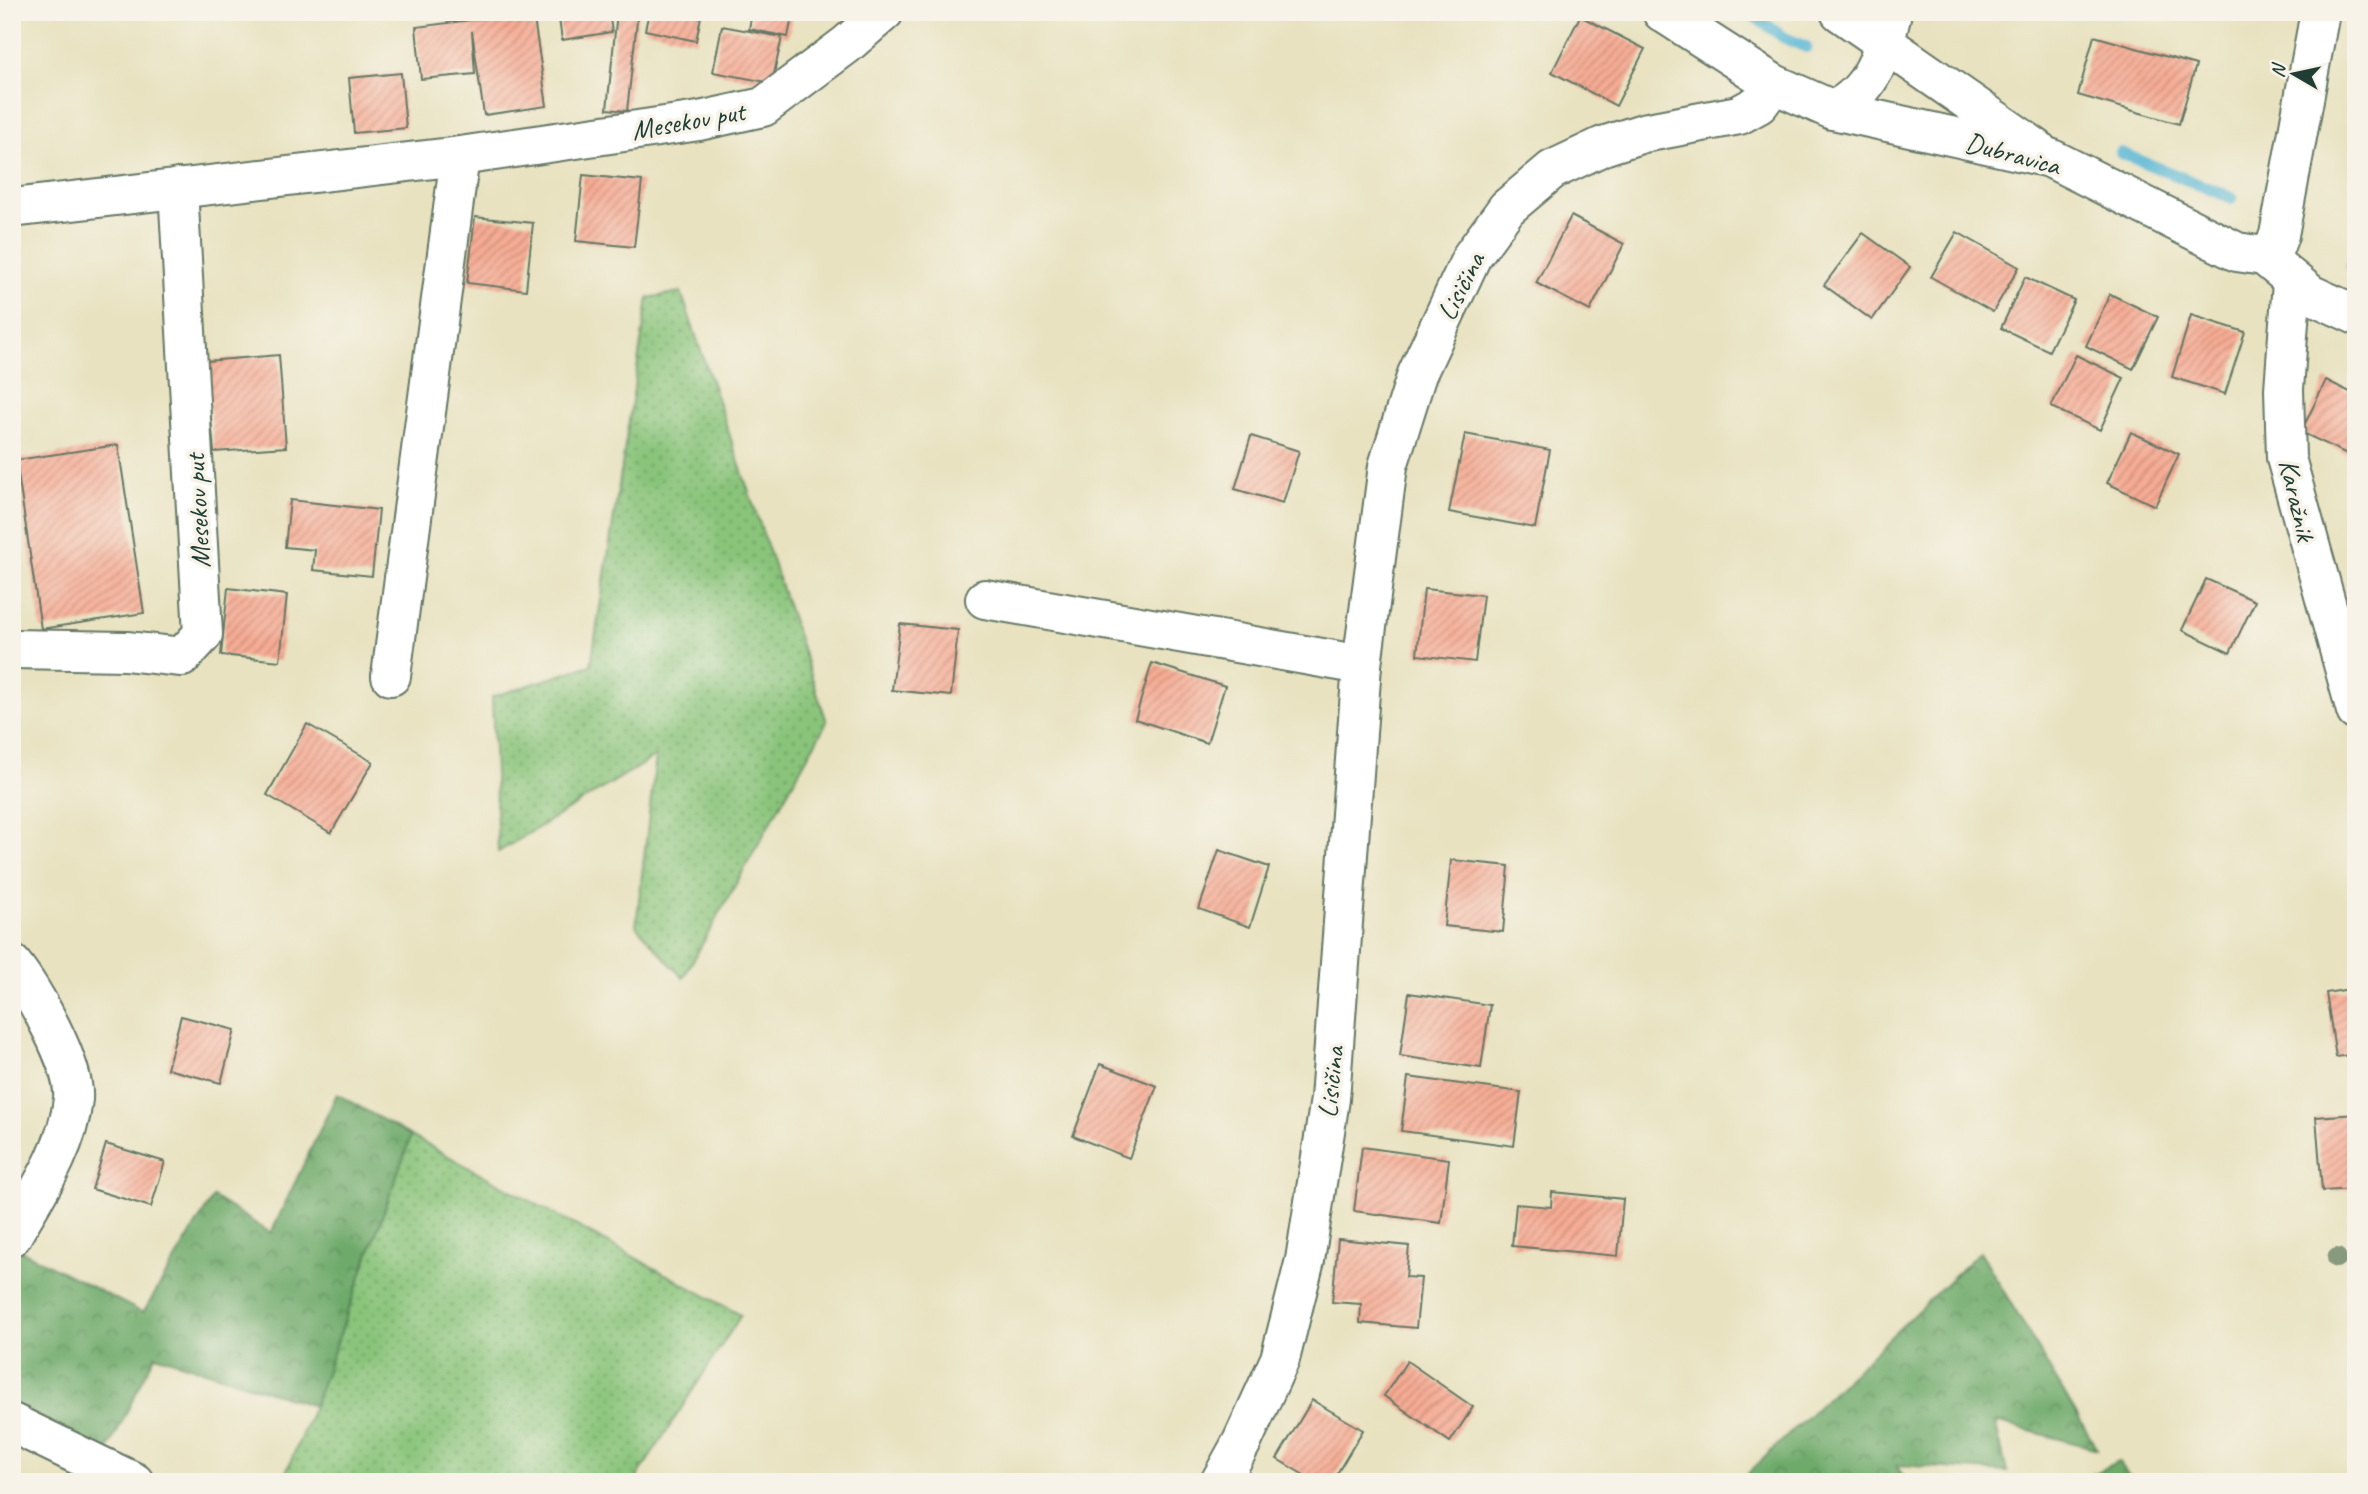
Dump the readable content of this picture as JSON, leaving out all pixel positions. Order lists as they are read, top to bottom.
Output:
{
  "streets": {
    "street": [
      "Mesekov put",
      "Dubravica",
      "Lisičina",
      "Karažnik"
    ]
  },
  "crossings": [
    ["Dubravica", "Lisičina"]
  ],
  "north": "left"
}
